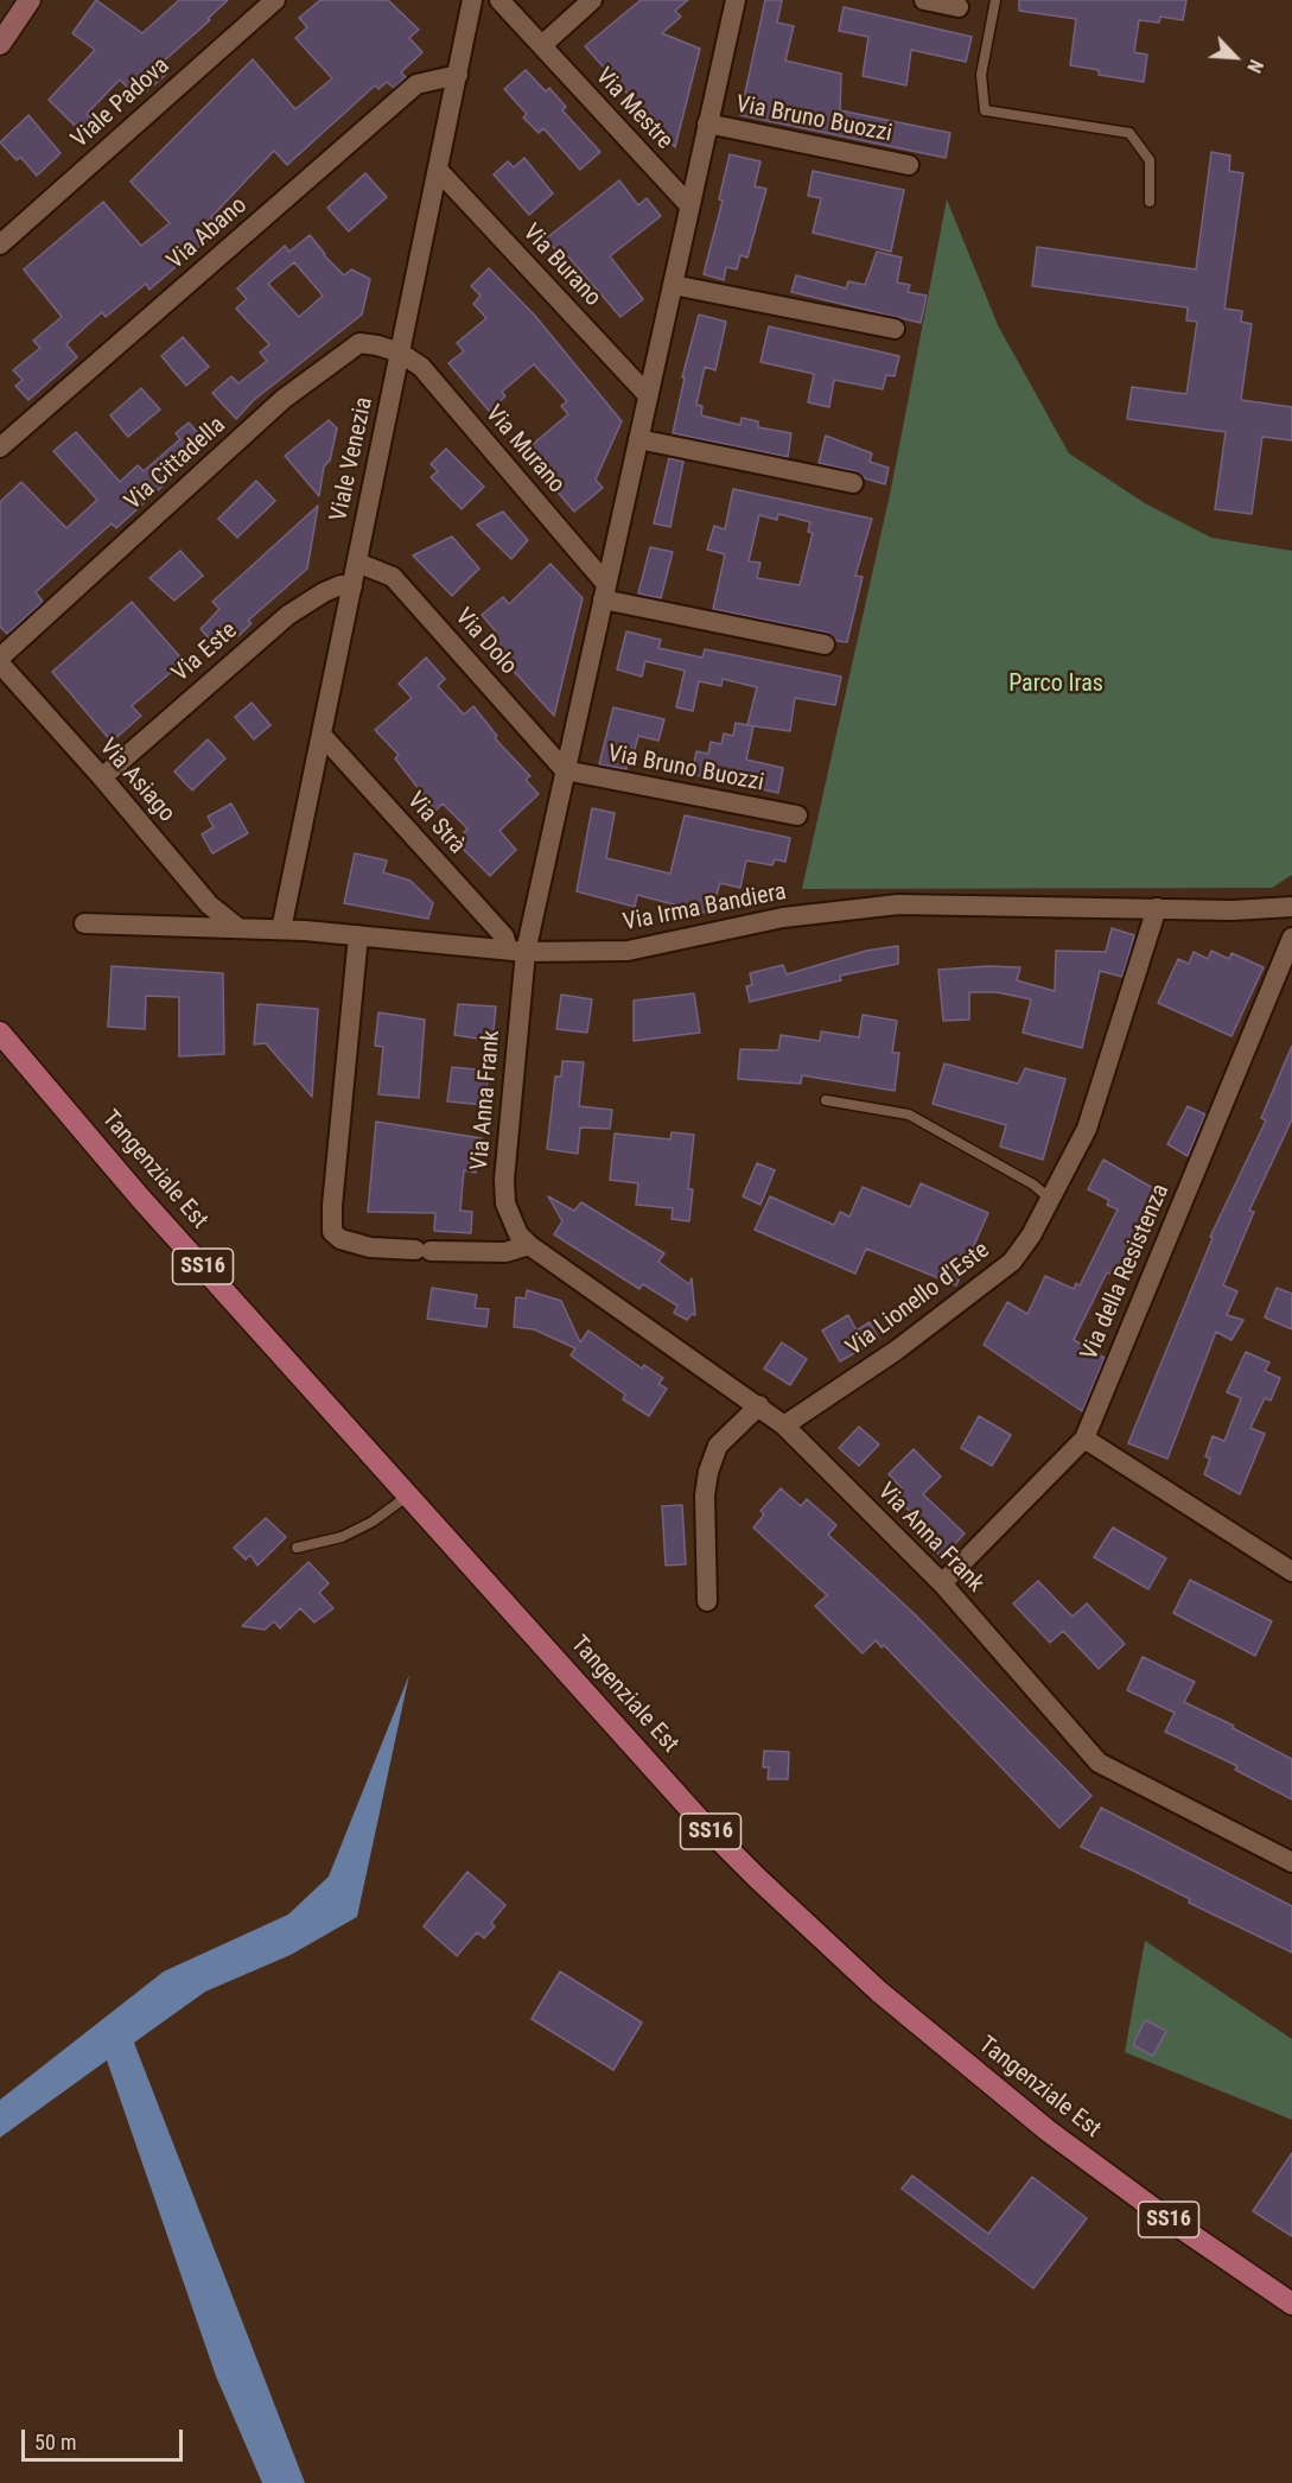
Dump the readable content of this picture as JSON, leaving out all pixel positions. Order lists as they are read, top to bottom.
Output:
{
  "streets": {
    "main road": ["Tangenziale Est", "SS16"],
    "street": [
      "Viale Padova",
      "Via Mestre",
      "Via Bruno Buozzi",
      "Via Abano",
      "Via Burano",
      "Via Murano",
      "Viale Venezia",
      "Via Cittadella",
      "Via Dolo",
      "Via Este",
      "Via Asiago",
      "Via Strà",
      "Via Irma Bandiera",
      "Via Anna Frank",
      "Via della Resistenza",
      "Via Lionello d'Este"
    ]
  },
  "crossings": [
    ["Via Mestre", "Via Bruno Buozzi"],
    ["Via Bruno Buozzi", "Via Burano"],
    ["Via Bruno Buozzi", "Via Murano"],
    ["Via Bruno Buozzi", "Via Dolo"],
    ["Via Bruno Buozzi", "Via Strà"],
    ["Via Bruno Buozzi", "Via Irma Bandiera"],
    ["Via Bruno Buozzi", "Via Anna Frank"],
    ["Via Abano", "Viale Venezia"],
    ["Via Burano", "Viale Venezia"],
    ["Via Murano", "Viale Venezia"],
    ["Via Murano", "Via Cittadella"],
    ["Viale Venezia", "Via Cittadella"],
    ["Viale Venezia", "Via Dolo"],
    ["Viale Venezia", "Via Este"],
    ["Viale Venezia", "Via Strà"],
    ["Viale Venezia", "Via Irma Bandiera"],
    ["Via Este", "Via Asiago"],
    ["Via Asiago", "Via Irma Bandiera"],
    ["Via Strà", "Via Irma Bandiera"],
    ["Via Strà", "Via Anna Frank"],
    ["Via Irma Bandiera", "Via Anna Frank"],
    ["Via Irma Bandiera", "Via Lionello d'Este"],
    ["Via Anna Frank", "Via della Resistenza"],
    ["Via Anna Frank", "Via Lionello d'Este"]
  ],
  "parks": ["Parco Iras"],
  "scale_bar": "50 m",
  "north": "bottom right"
}
